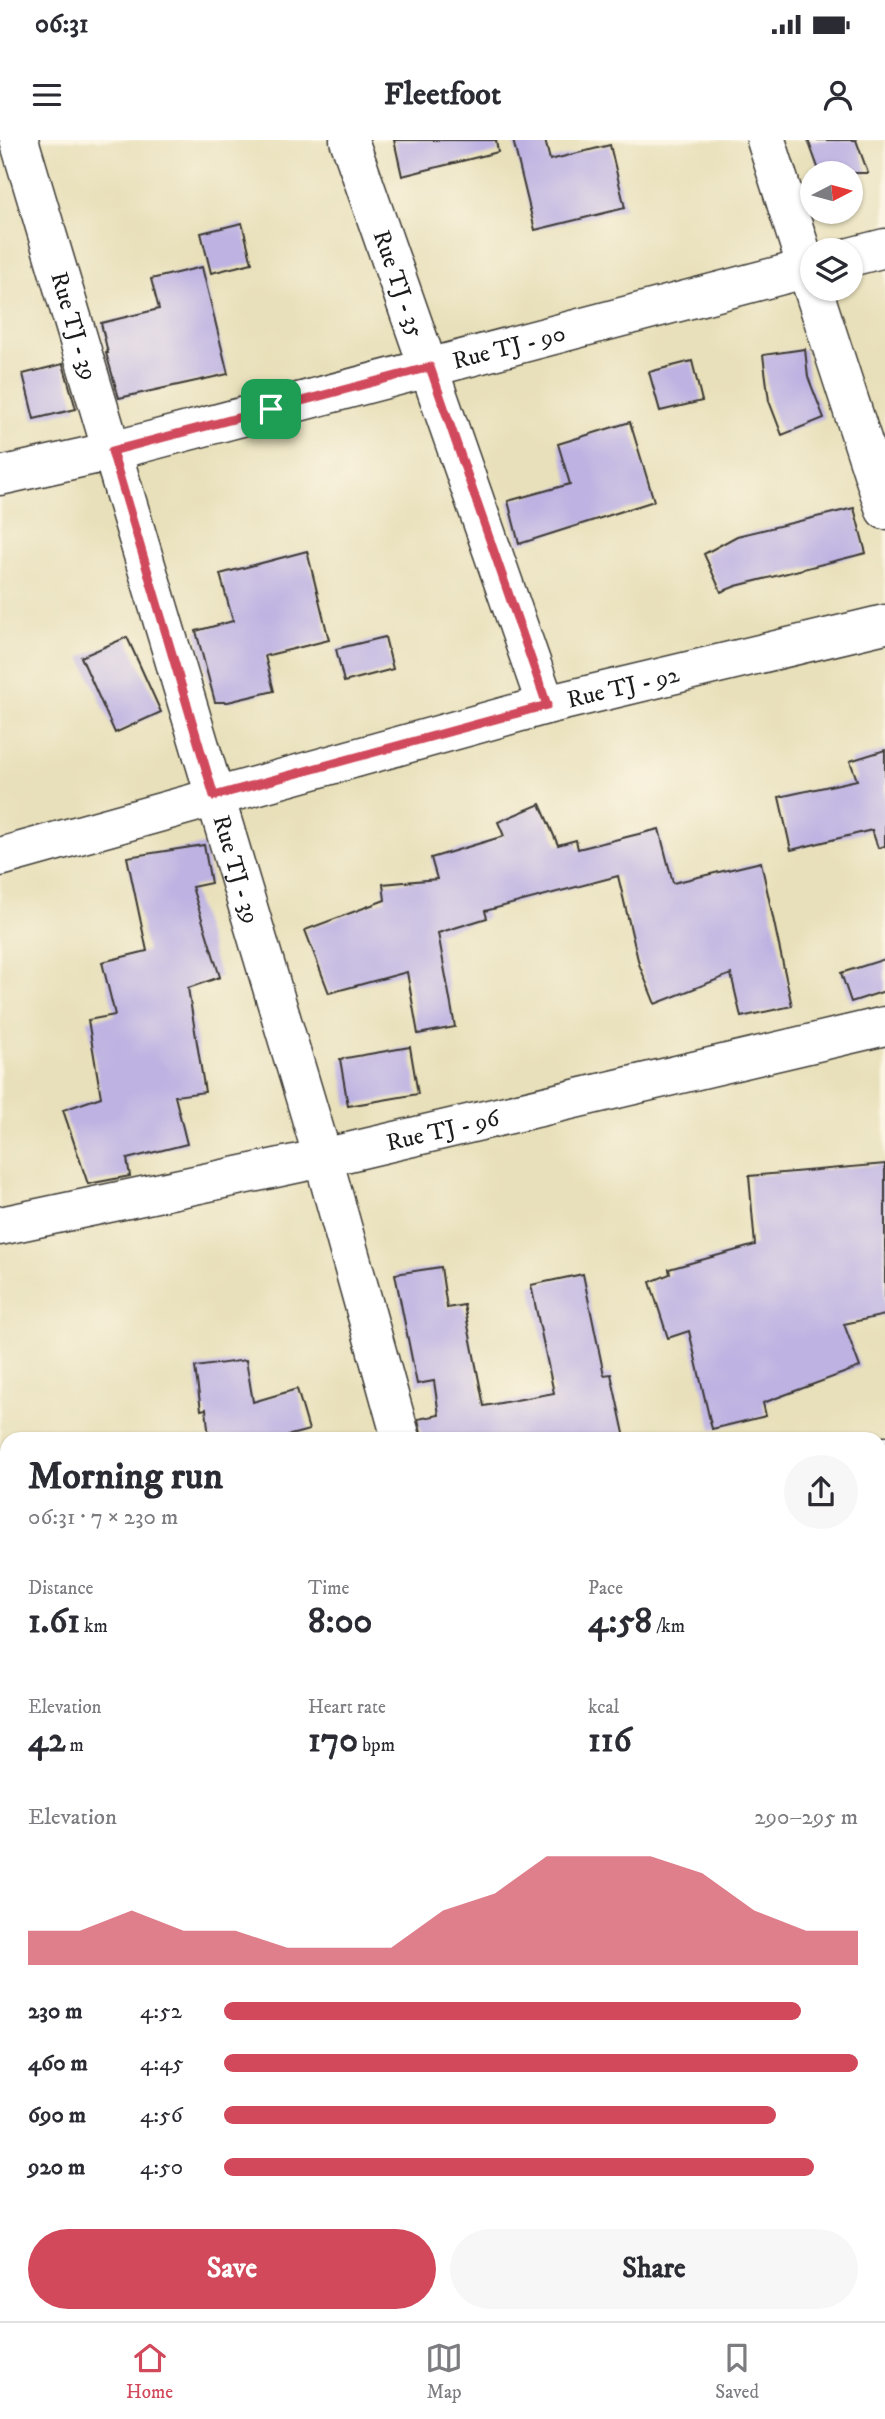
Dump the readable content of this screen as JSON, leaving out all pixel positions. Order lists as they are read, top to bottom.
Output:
{
  "streets": {
    "street": [
      "Rue TJ - 35",
      "Rue TJ - 39",
      "Rue TJ - 90",
      "Rue TJ - 92",
      "Rue TJ - 96"
    ]
  },
  "crossings": [
    ["Rue TJ - 35", "Rue TJ - 90"],
    ["Rue TJ - 35", "Rue TJ - 92"],
    ["Rue TJ - 39", "Rue TJ - 90"],
    ["Rue TJ - 39", "Rue TJ - 92"],
    ["Rue TJ - 39", "Rue TJ - 96"]
  ],
  "north": "right",
  "page": {
    "status": "06:31",
    "header": "Fleetfoot",
    "heading": ["Morning run", "06:31 · 7 × 230 m"],
    "stats": [
      ["Distance", "1.61 km"],
      ["Time", "8:00"],
      ["Pace", "4:58 /km"],
      ["Elevation", "42 m"],
      ["Heart rate", "170 bpm"],
      ["kcal", "116"]
    ],
    "chart": ["Elevation", "290–295 m"],
    "list": [
      {
        "name": "230 m",
        "note": "4:52"
      },
      {
        "name": "460 m",
        "note": "4:45"
      },
      {
        "name": "690 m",
        "note": "4:56"
      },
      {
        "name": "920 m",
        "note": "4:50"
      }
    ],
    "buttons": ["Save", "Share"],
    "tabs": ["Home", "Map", "Saved"]
  }
}
